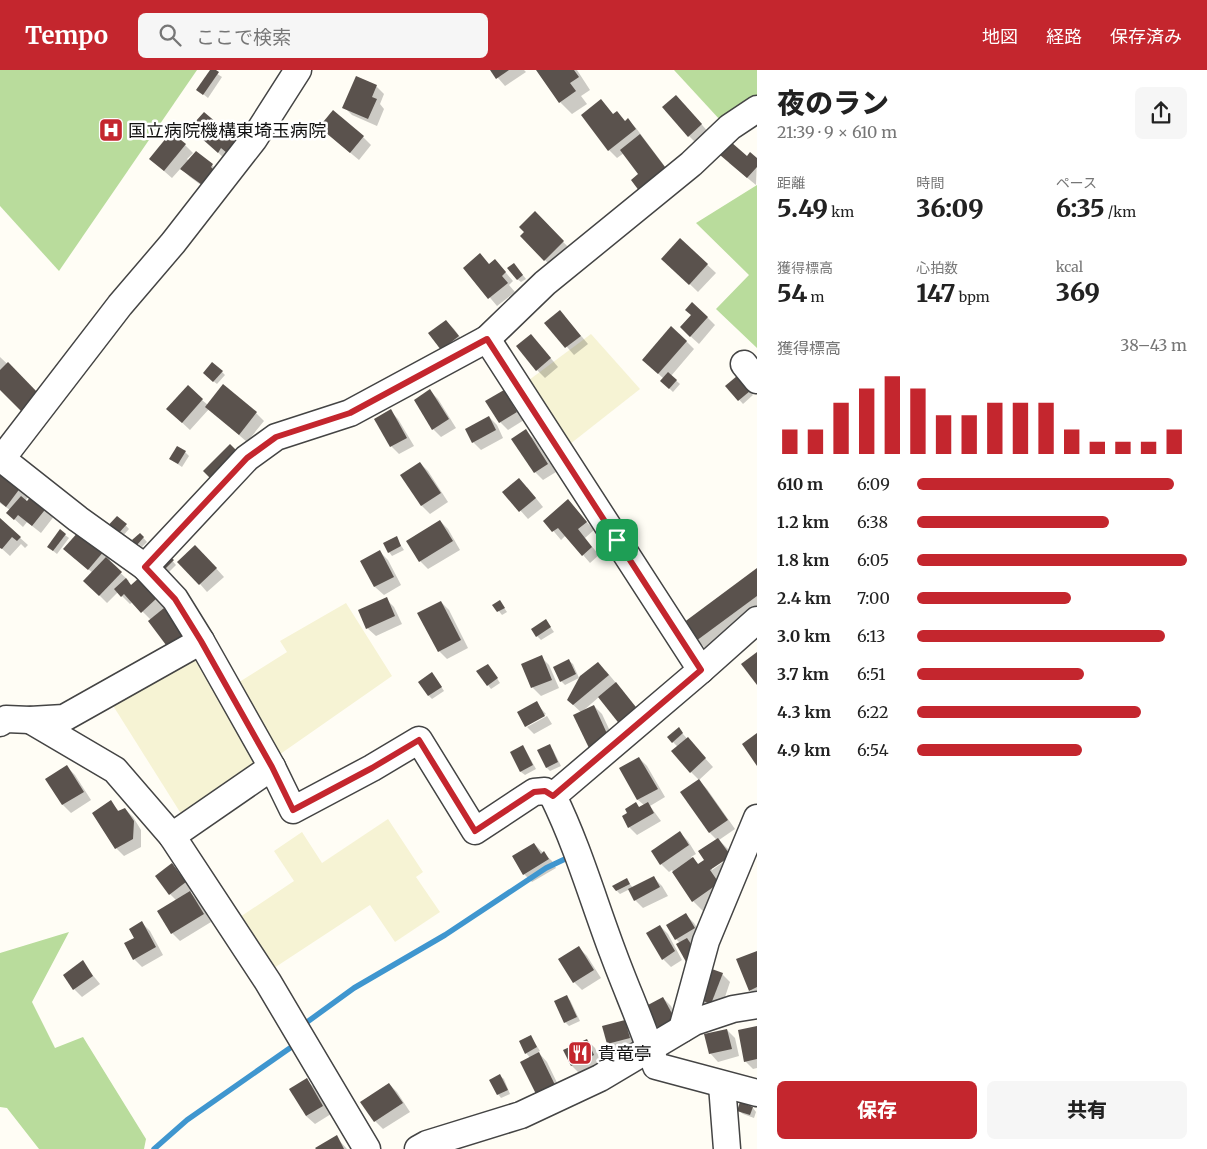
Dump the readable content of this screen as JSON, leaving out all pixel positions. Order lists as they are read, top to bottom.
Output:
{
  "places": {
    "hospital": ["国立病院機構東埼玉病院"],
    "restaurant": ["貴竜亭"]
  },
  "page": {
    "header": "Tempo",
    "search": "ここで検索",
    "nav": ["地図", "経路", "保存済み"],
    "heading": ["夜のラン", "21:39 · 9 × 610 m"],
    "stats": [
      ["距離", "5.49 km"],
      ["時間", "36:09"],
      ["ペース", "6:35 /km"],
      ["獲得標高", "54 m"],
      ["心拍数", "147 bpm"],
      ["kcal", "369"]
    ],
    "chart": ["獲得標高", "38–43 m"],
    "list": [
      {
        "name": "610 m",
        "note": "6:09"
      },
      {
        "name": "1.2 km",
        "note": "6:38"
      },
      {
        "name": "1.8 km",
        "note": "6:05"
      },
      {
        "name": "2.4 km",
        "note": "7:00"
      },
      {
        "name": "3.0 km",
        "note": "6:13"
      },
      {
        "name": "3.7 km",
        "note": "6:51"
      },
      {
        "name": "4.3 km",
        "note": "6:22"
      },
      {
        "name": "4.9 km",
        "note": "6:54"
      }
    ],
    "buttons": ["保存", "共有"]
  }
}
